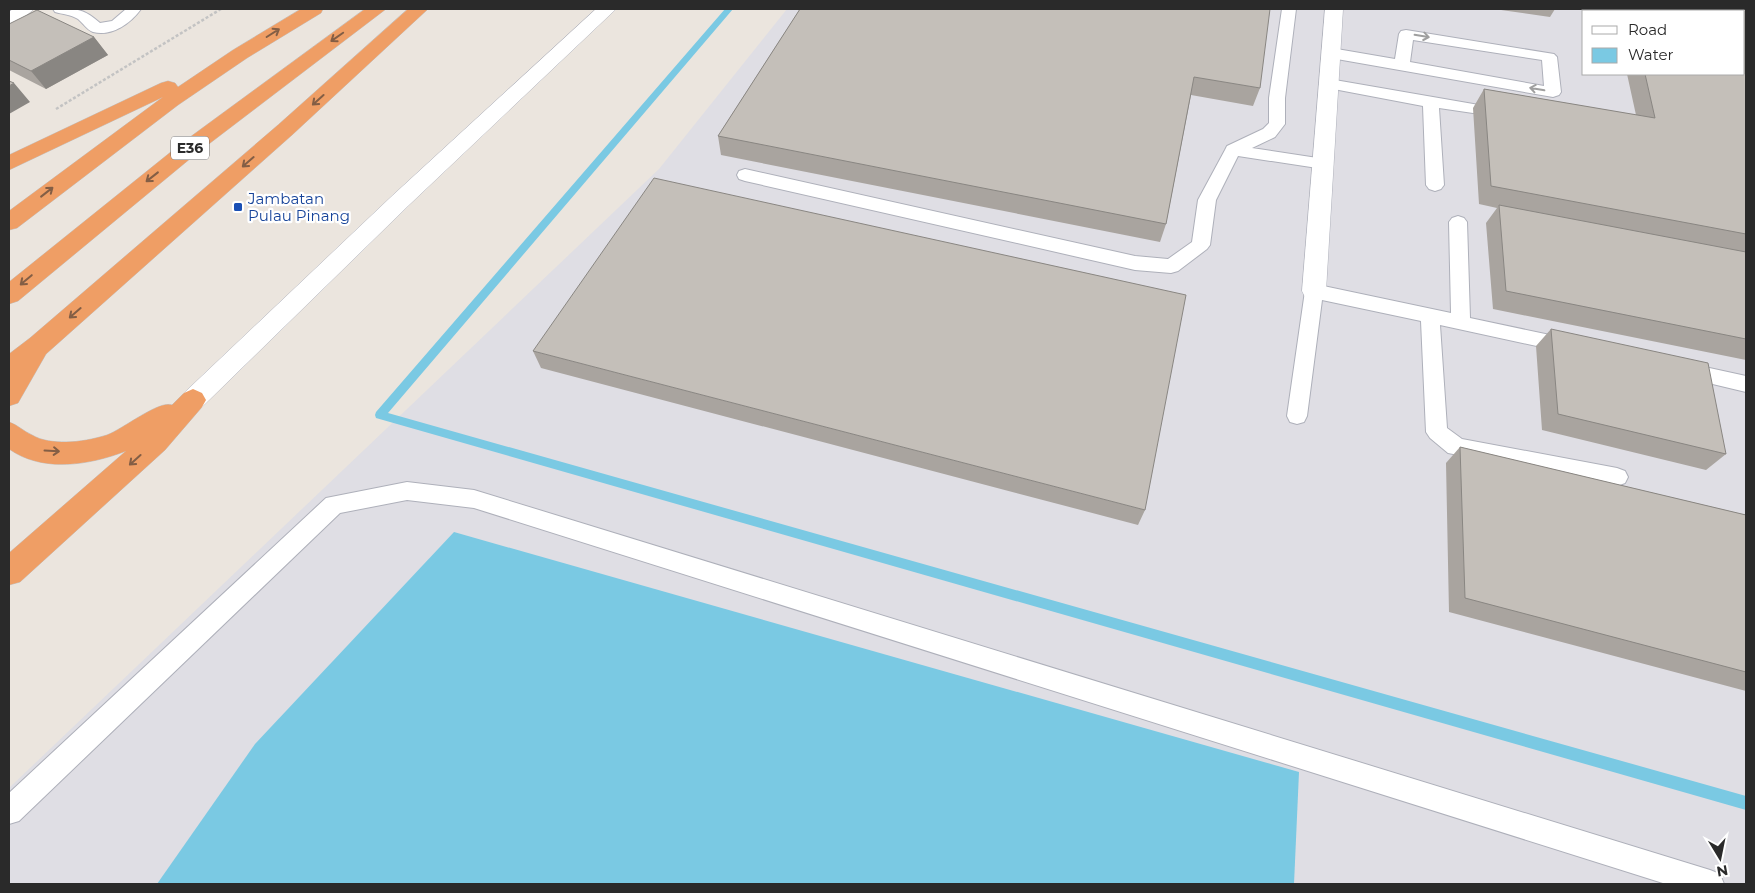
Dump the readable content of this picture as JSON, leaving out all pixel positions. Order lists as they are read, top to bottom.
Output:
{
  "streets": {
    "highway": ["E36"]
  },
  "places": {
    "transit": ["Jambatan Pulau Pinang"]
  },
  "legend": ["Road", "Water"],
  "north": "bottom"
}
